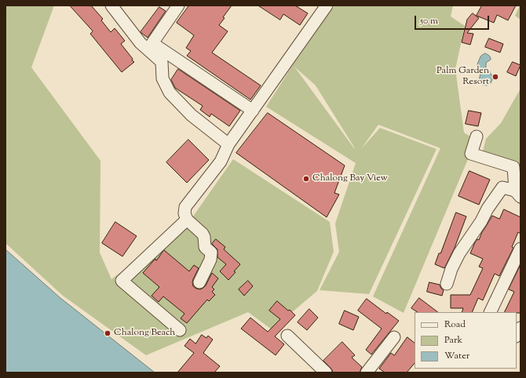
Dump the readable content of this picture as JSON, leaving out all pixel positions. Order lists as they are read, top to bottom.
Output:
{
  "places": ["Palm Garden Resort", "Chalong Bay View", "Chalong Beach"],
  "legend": ["Road", "Park", "Water"],
  "scale_bar": "50 m"
}
